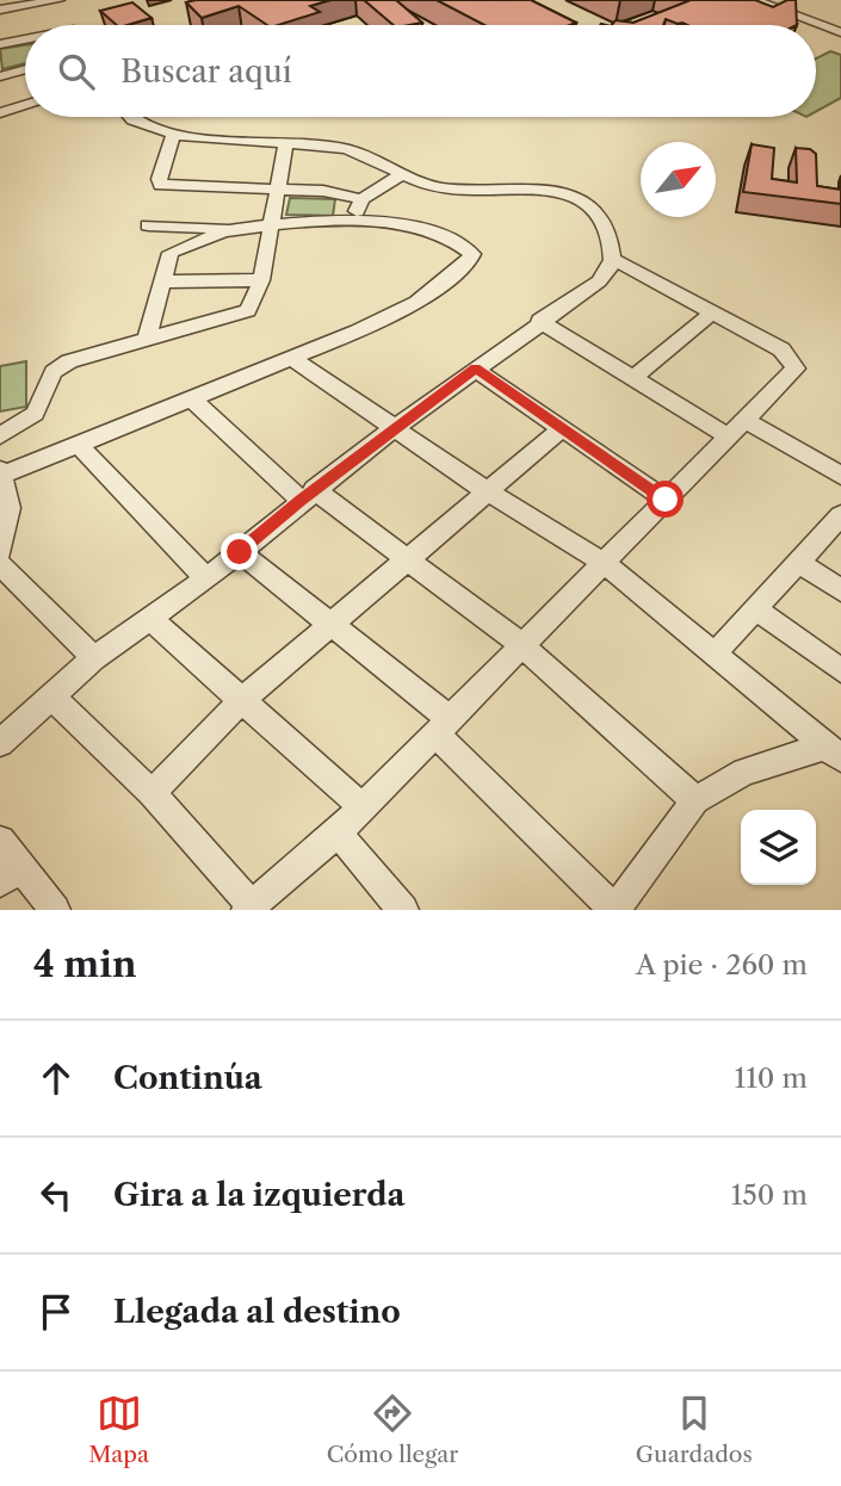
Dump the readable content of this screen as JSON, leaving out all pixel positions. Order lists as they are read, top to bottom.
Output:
{
  "north": "top right",
  "page": {
    "search": "Buscar aquí",
    "heading": ["4 min", "A pie · 260 m"],
    "list": [
      ["Continúa", "110 m"],
      ["Gira a la izquierda", "150 m"],
      "Llegada al destino"
    ],
    "nav": ["Mapa", "Cómo llegar", "Guardados"]
  }
}
